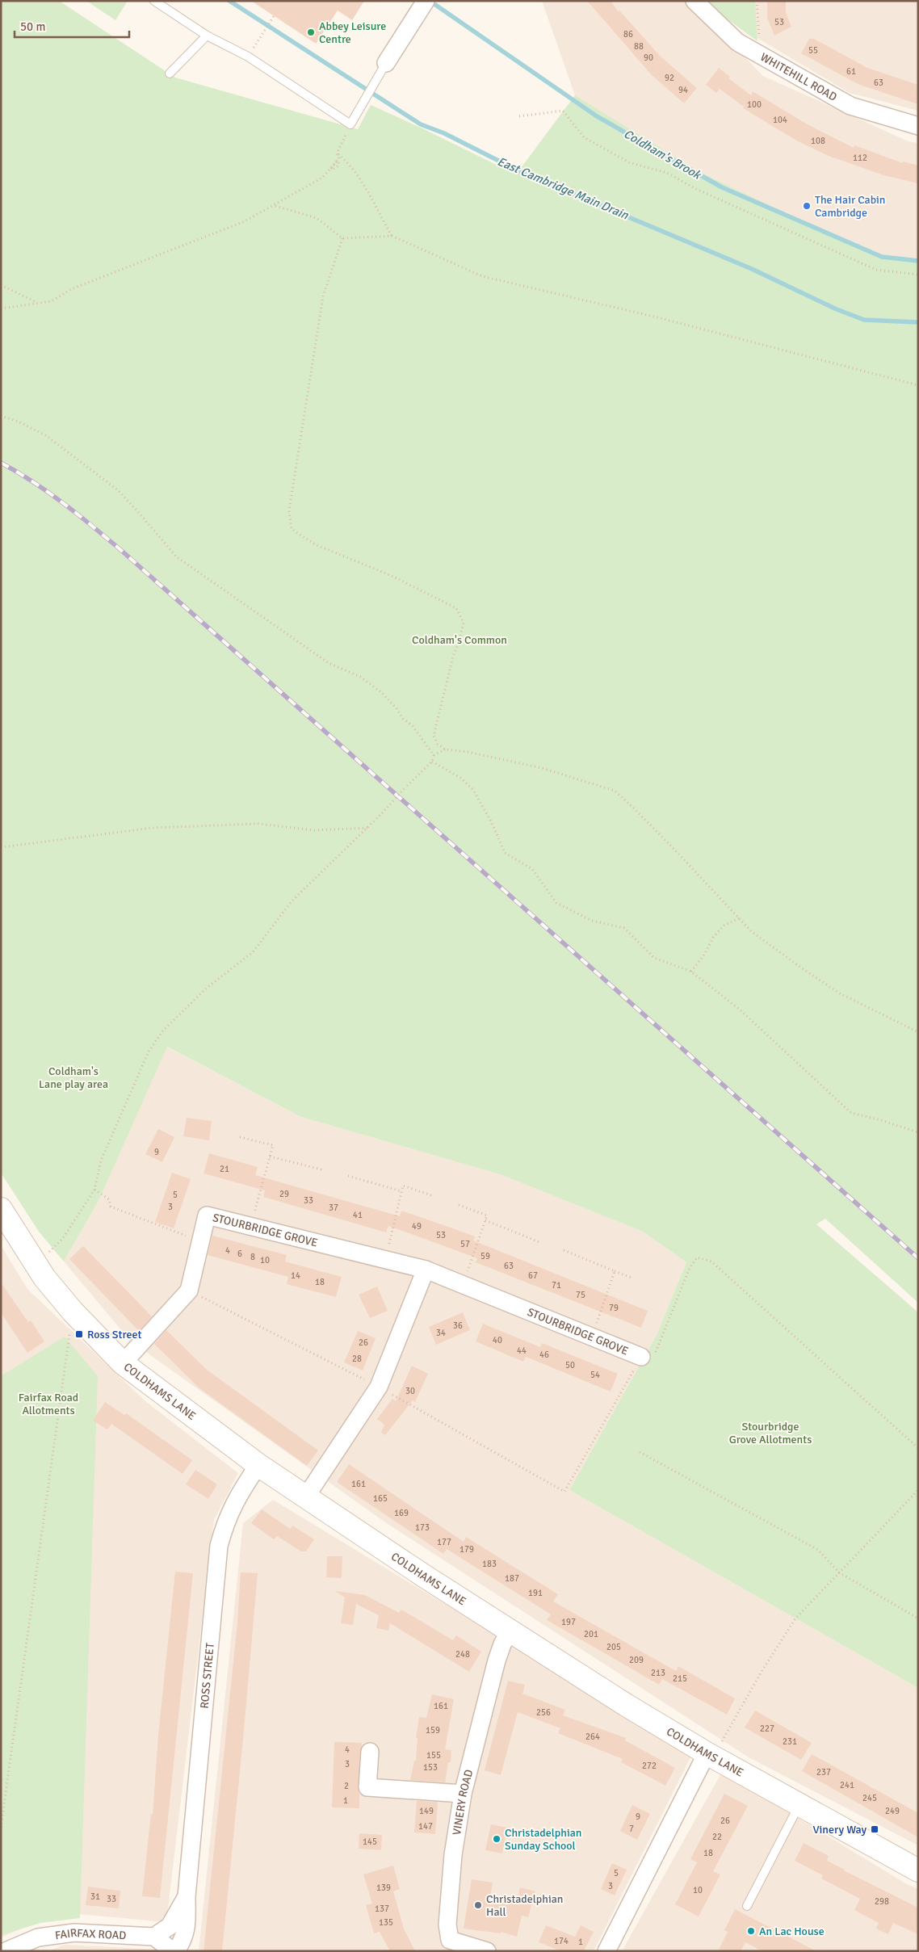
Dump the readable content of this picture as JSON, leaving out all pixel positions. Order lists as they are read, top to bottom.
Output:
{
  "streets": {
    "street": [
      "WHITEHILL ROAD",
      "STOURBRIDGE GROVE",
      "COLDHAMS LANE",
      "ROSS STREET",
      "VINERY ROAD",
      "FAIRFAX ROAD"
    ]
  },
  "crossings": [
    ["STOURBRIDGE GROVE", "COLDHAMS LANE"],
    ["COLDHAMS LANE", "ROSS STREET"],
    ["COLDHAMS LANE", "VINERY ROAD"],
    ["ROSS STREET", "FAIRFAX ROAD"]
  ],
  "water": ["Coldham's Brook", "East Cambridge Main Drain"],
  "parks": [
    "Coldham's Common",
    "Coldham's Lane play area",
    "Fairfax Road Allotments",
    "Stourbridge Grove Allotments"
  ],
  "places": {
    "other": [
      "Abbey Leisure Centre",
      "The Hair Cabin Cambridge",
      "Christadelphian Sunday School",
      "Christadelphian Hall",
      "An Lac House"
    ],
    "transit": ["Ross Street", "Vinery Way"]
  },
  "house_numbers": [
    "53",
    "86",
    "88",
    "55",
    "90",
    "61",
    "92",
    "63",
    "94",
    "100",
    "104",
    "108",
    "112",
    "9",
    "21",
    "29",
    "5",
    "33",
    "3",
    "37",
    "41",
    "49",
    "53",
    "57",
    "4",
    "6",
    "59",
    "8",
    "10",
    "63",
    "14",
    "67",
    "18",
    "71",
    "75",
    "79",
    "36",
    "34",
    "40",
    "26",
    "44",
    "46",
    "28",
    "50",
    "54",
    "30",
    "161",
    "165",
    "169",
    "173",
    "177",
    "179",
    "183",
    "187",
    "191",
    "197",
    "201",
    "205",
    "248",
    "209",
    "213",
    "215",
    "161",
    "256",
    "227",
    "159",
    "264",
    "231",
    "4",
    "155",
    "3",
    "272",
    "153",
    "237",
    "241",
    "2",
    "245",
    "1",
    "149",
    "249",
    "9",
    "26",
    "147",
    "7",
    "22",
    "145",
    "18",
    "5",
    "3",
    "139",
    "10",
    "31",
    "33",
    "298",
    "137",
    "135",
    "174",
    "1"
  ],
  "scale_bar": "50 m"
}
